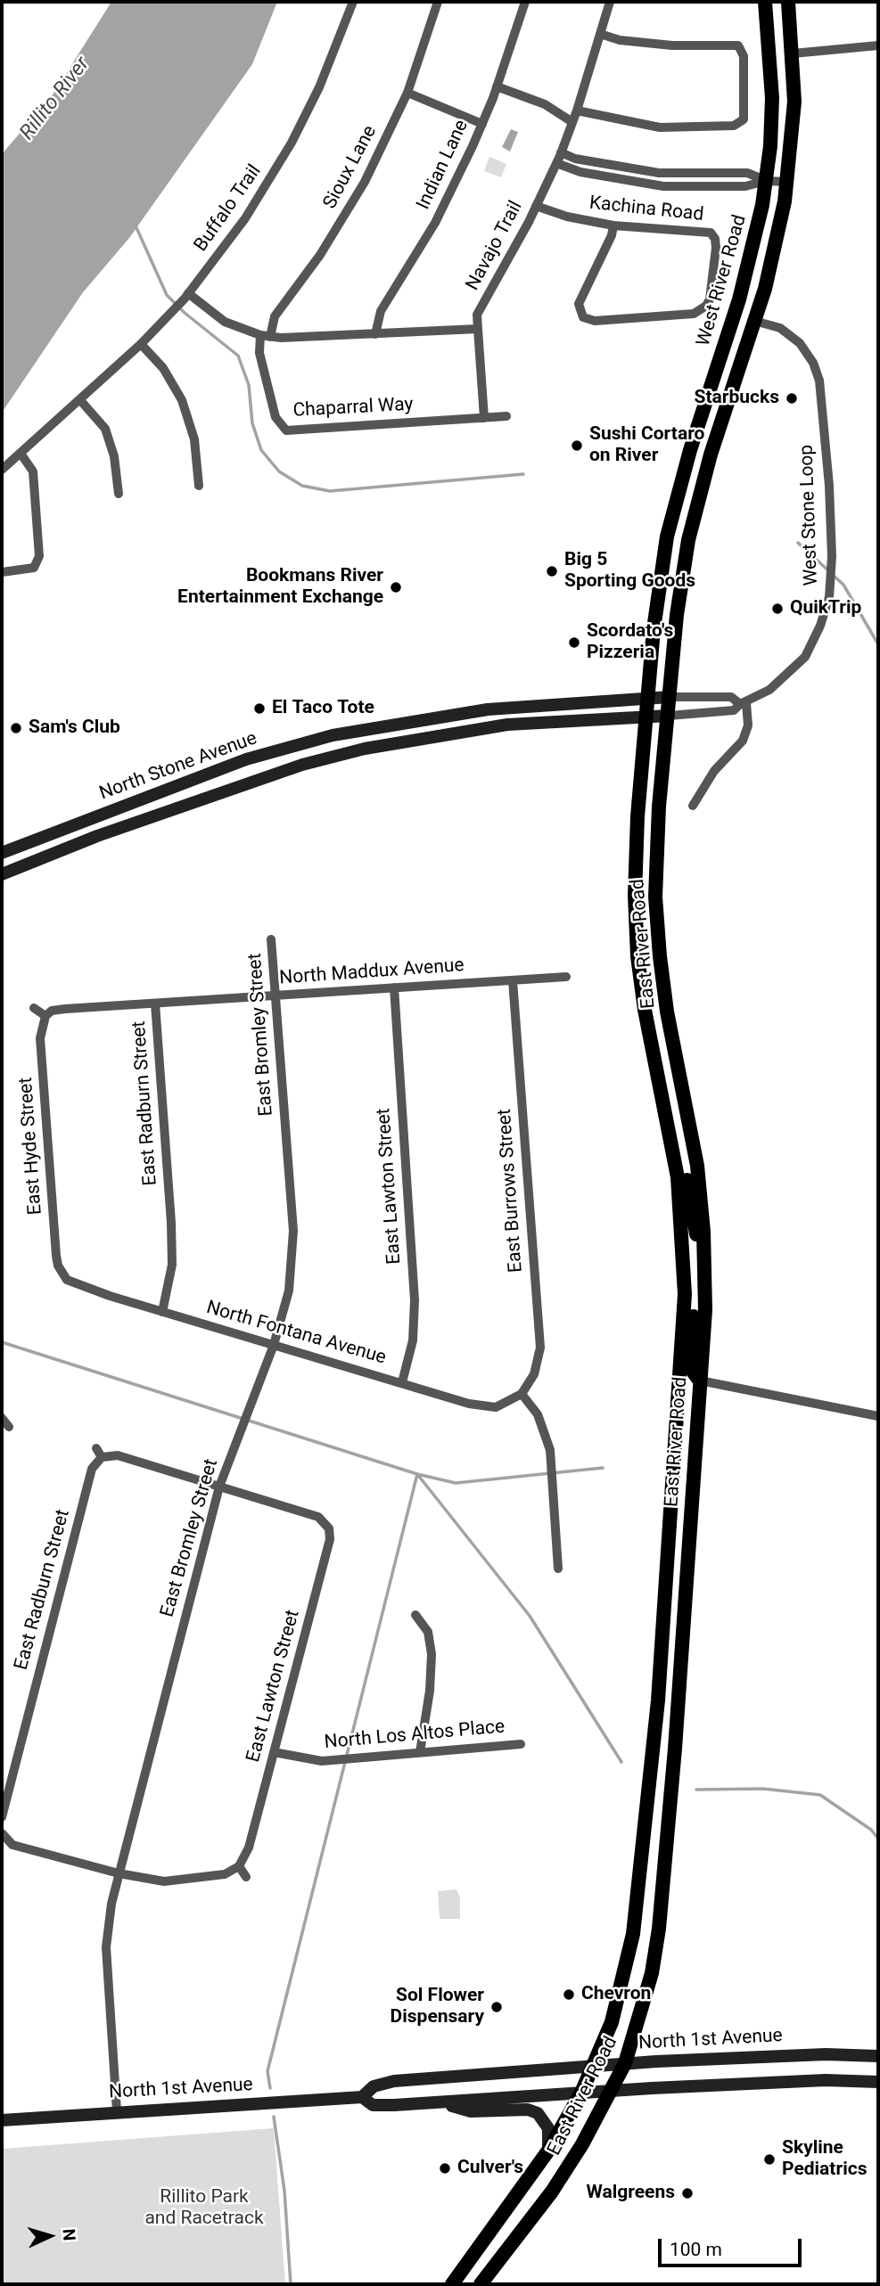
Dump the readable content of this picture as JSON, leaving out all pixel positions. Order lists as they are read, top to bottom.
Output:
{
  "streets": {
    "main road": [
      "West River Road",
      "North Stone Avenue",
      "East River Road",
      "North 1st Avenue"
    ],
    "street": [
      "Indian Lane",
      "Sioux Lane",
      "Buffalo Trail",
      "Kachina Road",
      "Navajo Trail",
      "Chaparral Way",
      "West Stone Loop",
      "North Maddux Avenue",
      "East Bromley Street",
      "East Radburn Street",
      "East Hyde Street",
      "East Lawton Street",
      "East Burrows Street",
      "North Fontana Avenue",
      "North Los Altos Place"
    ]
  },
  "crossings": [
    ["Sioux Lane", "Chaparral Way"],
    ["Kachina Road", "Navajo Trail"],
    ["Navajo Trail", "Chaparral Way"],
    ["West River Road", "East River Road"],
    ["West Stone Loop", "North Stone Avenue"],
    ["West Stone Loop", "East River Road"],
    ["North Stone Avenue", "East River Road"],
    ["East River Road", "North 1st Avenue"],
    ["North Maddux Avenue", "East Bromley Street"],
    ["North Maddux Avenue", "East Radburn Street"],
    ["North Maddux Avenue", "East Hyde Street"],
    ["North Maddux Avenue", "East Lawton Street"],
    ["North Maddux Avenue", "East Burrows Street"],
    ["East Bromley Street", "East Lawton Street"],
    ["East Bromley Street", "North Fontana Avenue"],
    ["East Bromley Street", "North 1st Avenue"],
    ["East Radburn Street", "North Fontana Avenue"],
    ["East Hyde Street", "North Fontana Avenue"],
    ["East Lawton Street", "North Fontana Avenue"],
    ["East Lawton Street", "North Los Altos Place"],
    ["East Burrows Street", "North Fontana Avenue"]
  ],
  "water": ["Rillito River"],
  "parks": ["Rillito Park and Racetrack"],
  "places": [
    "Starbucks",
    "Sushi Cortaro on River",
    "Big 5 Sporting Goods",
    "Bookmans River Entertainment Exchange",
    "QuikTrip",
    "Scordato's Pizzeria",
    "El Taco Tote",
    "Sam's Club",
    "Chevron",
    "Sol Flower Dispensary",
    "Skyline Pediatrics",
    "Culver's",
    "Walgreens"
  ],
  "scale_bar": "100 m",
  "north": "right"
}
